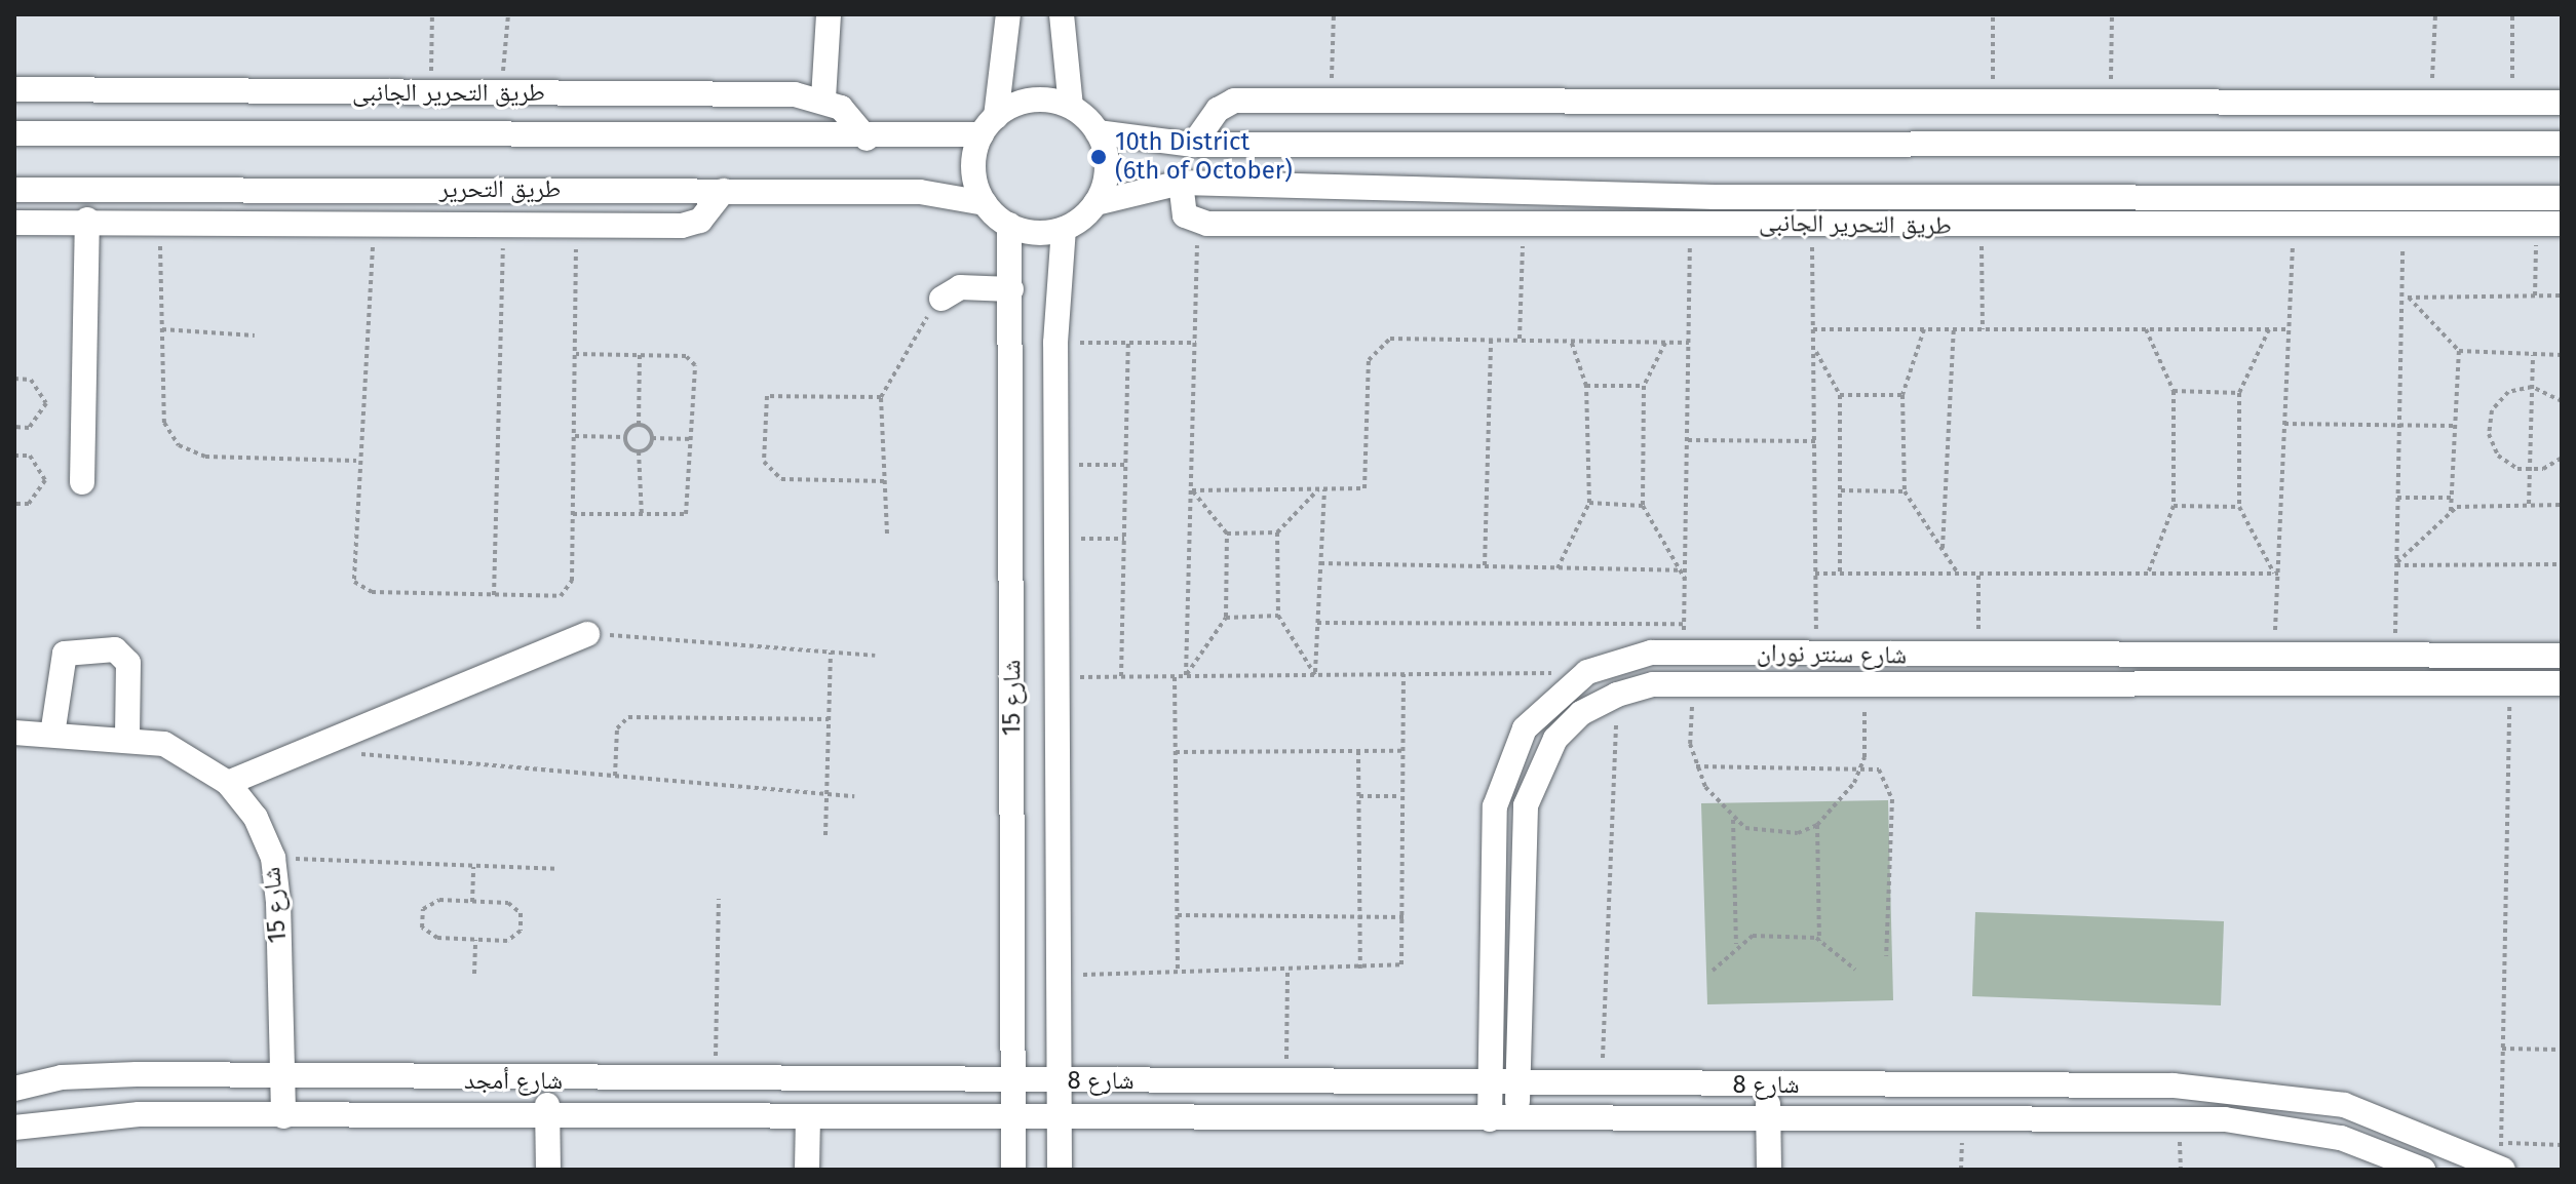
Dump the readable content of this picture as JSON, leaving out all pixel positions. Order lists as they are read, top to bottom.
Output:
{
  "streets": {
    "street": [
      "طريق التحرير الجانبى",
      "طريق التحرير",
      "شارع سنتر نوران",
      "شارع 15",
      "شارع أمجد",
      "شارع 8"
    ]
  },
  "crossings": [
    ["طريق التحرير", "شارع 15"],
    ["شارع سنتر نوران", "شارع 8"],
    ["شارع 15", "شارع أمجد"],
    ["شارع 15", "شارع 8"],
    ["شارع أمجد", "شارع 8"]
  ],
  "places": ["10th District (6th of October)"]
}
